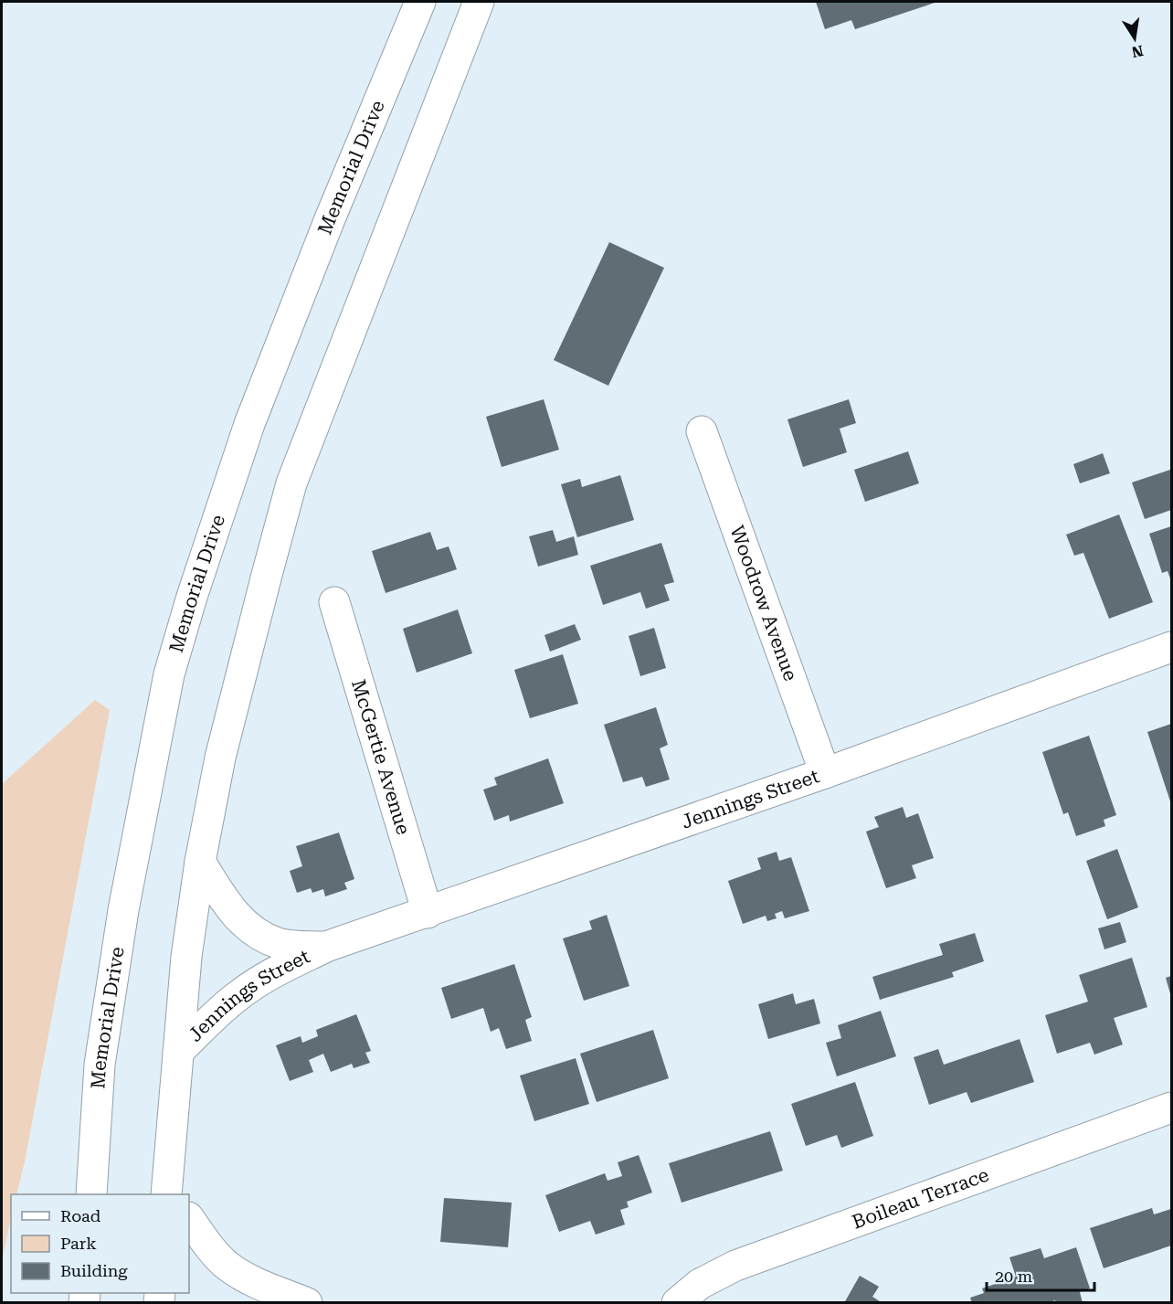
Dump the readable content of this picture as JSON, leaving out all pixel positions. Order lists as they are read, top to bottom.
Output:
{
  "streets": {
    "street": [
      "Memorial Drive",
      "Woodrow Avenue",
      "McGertie Avenue",
      "Jennings Street",
      "Boileau Terrace"
    ]
  },
  "crossings": [
    ["Woodrow Avenue", "Jennings Street"],
    ["McGertie Avenue", "Jennings Street"]
  ],
  "legend": ["Road", "Park", "Building"],
  "scale_bar": "20 m",
  "north": "bottom"
}
